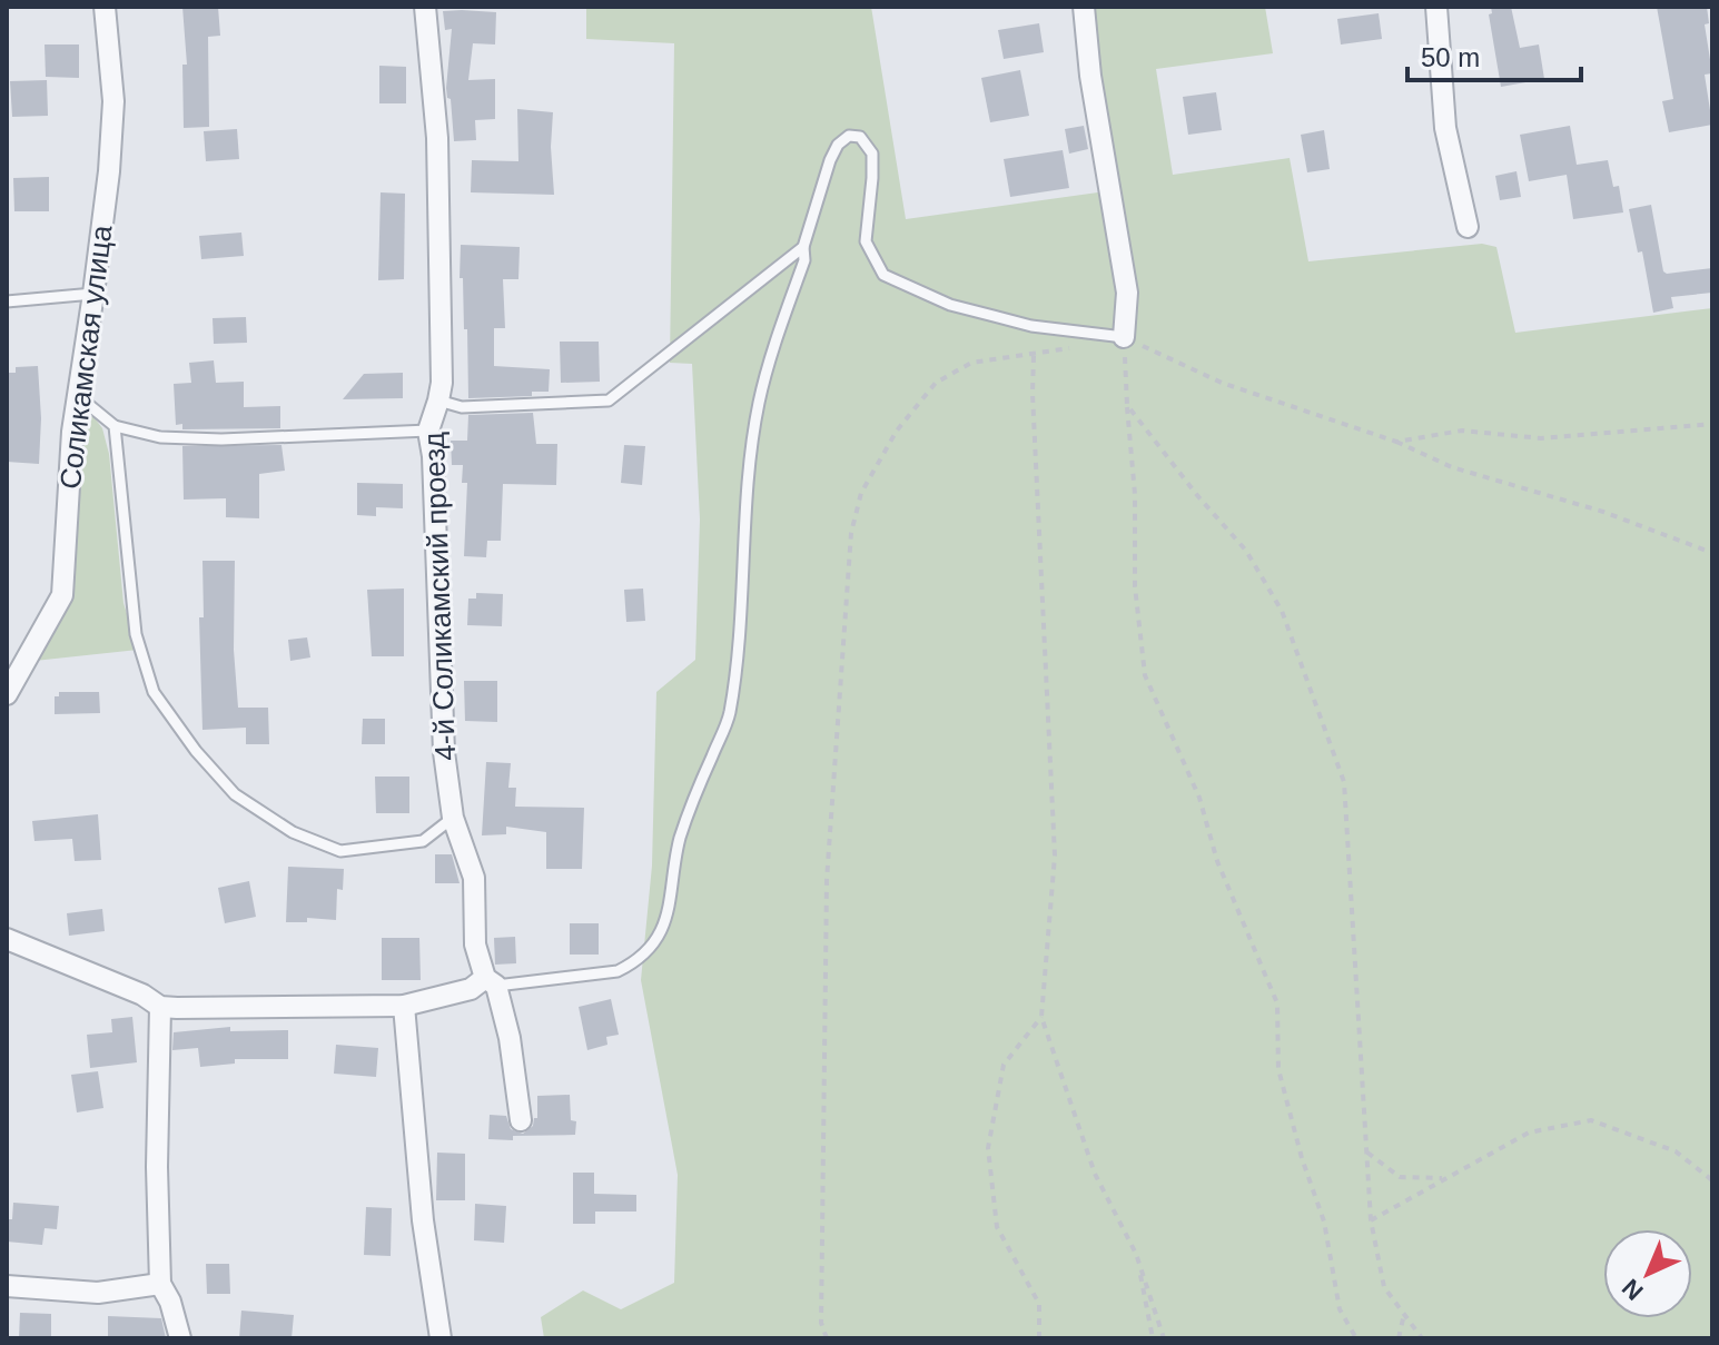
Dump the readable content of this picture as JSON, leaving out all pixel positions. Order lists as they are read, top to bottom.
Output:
{
  "streets": {
    "street": ["Соликамская улица", "4-й Соликамский проезд"]
  },
  "scale_bar": "50 m",
  "north": "bottom left"
}
